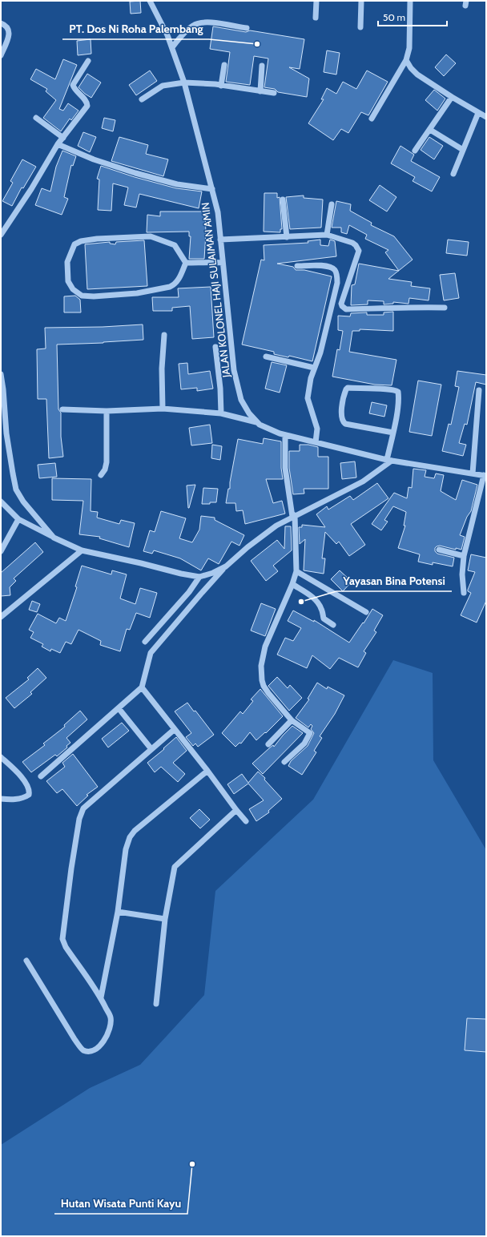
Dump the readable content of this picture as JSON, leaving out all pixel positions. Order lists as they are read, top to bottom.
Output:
{
  "streets": {
    "street": ["JALAN KOLONEL HAJI SULAIMAN AMIN"]
  },
  "places": ["PT. Dos Ni Roha Palembang", "Yayasan Bina Potensi", "Hutan Wisata Punti Kayu"],
  "scale_bar": "50 m"
}
